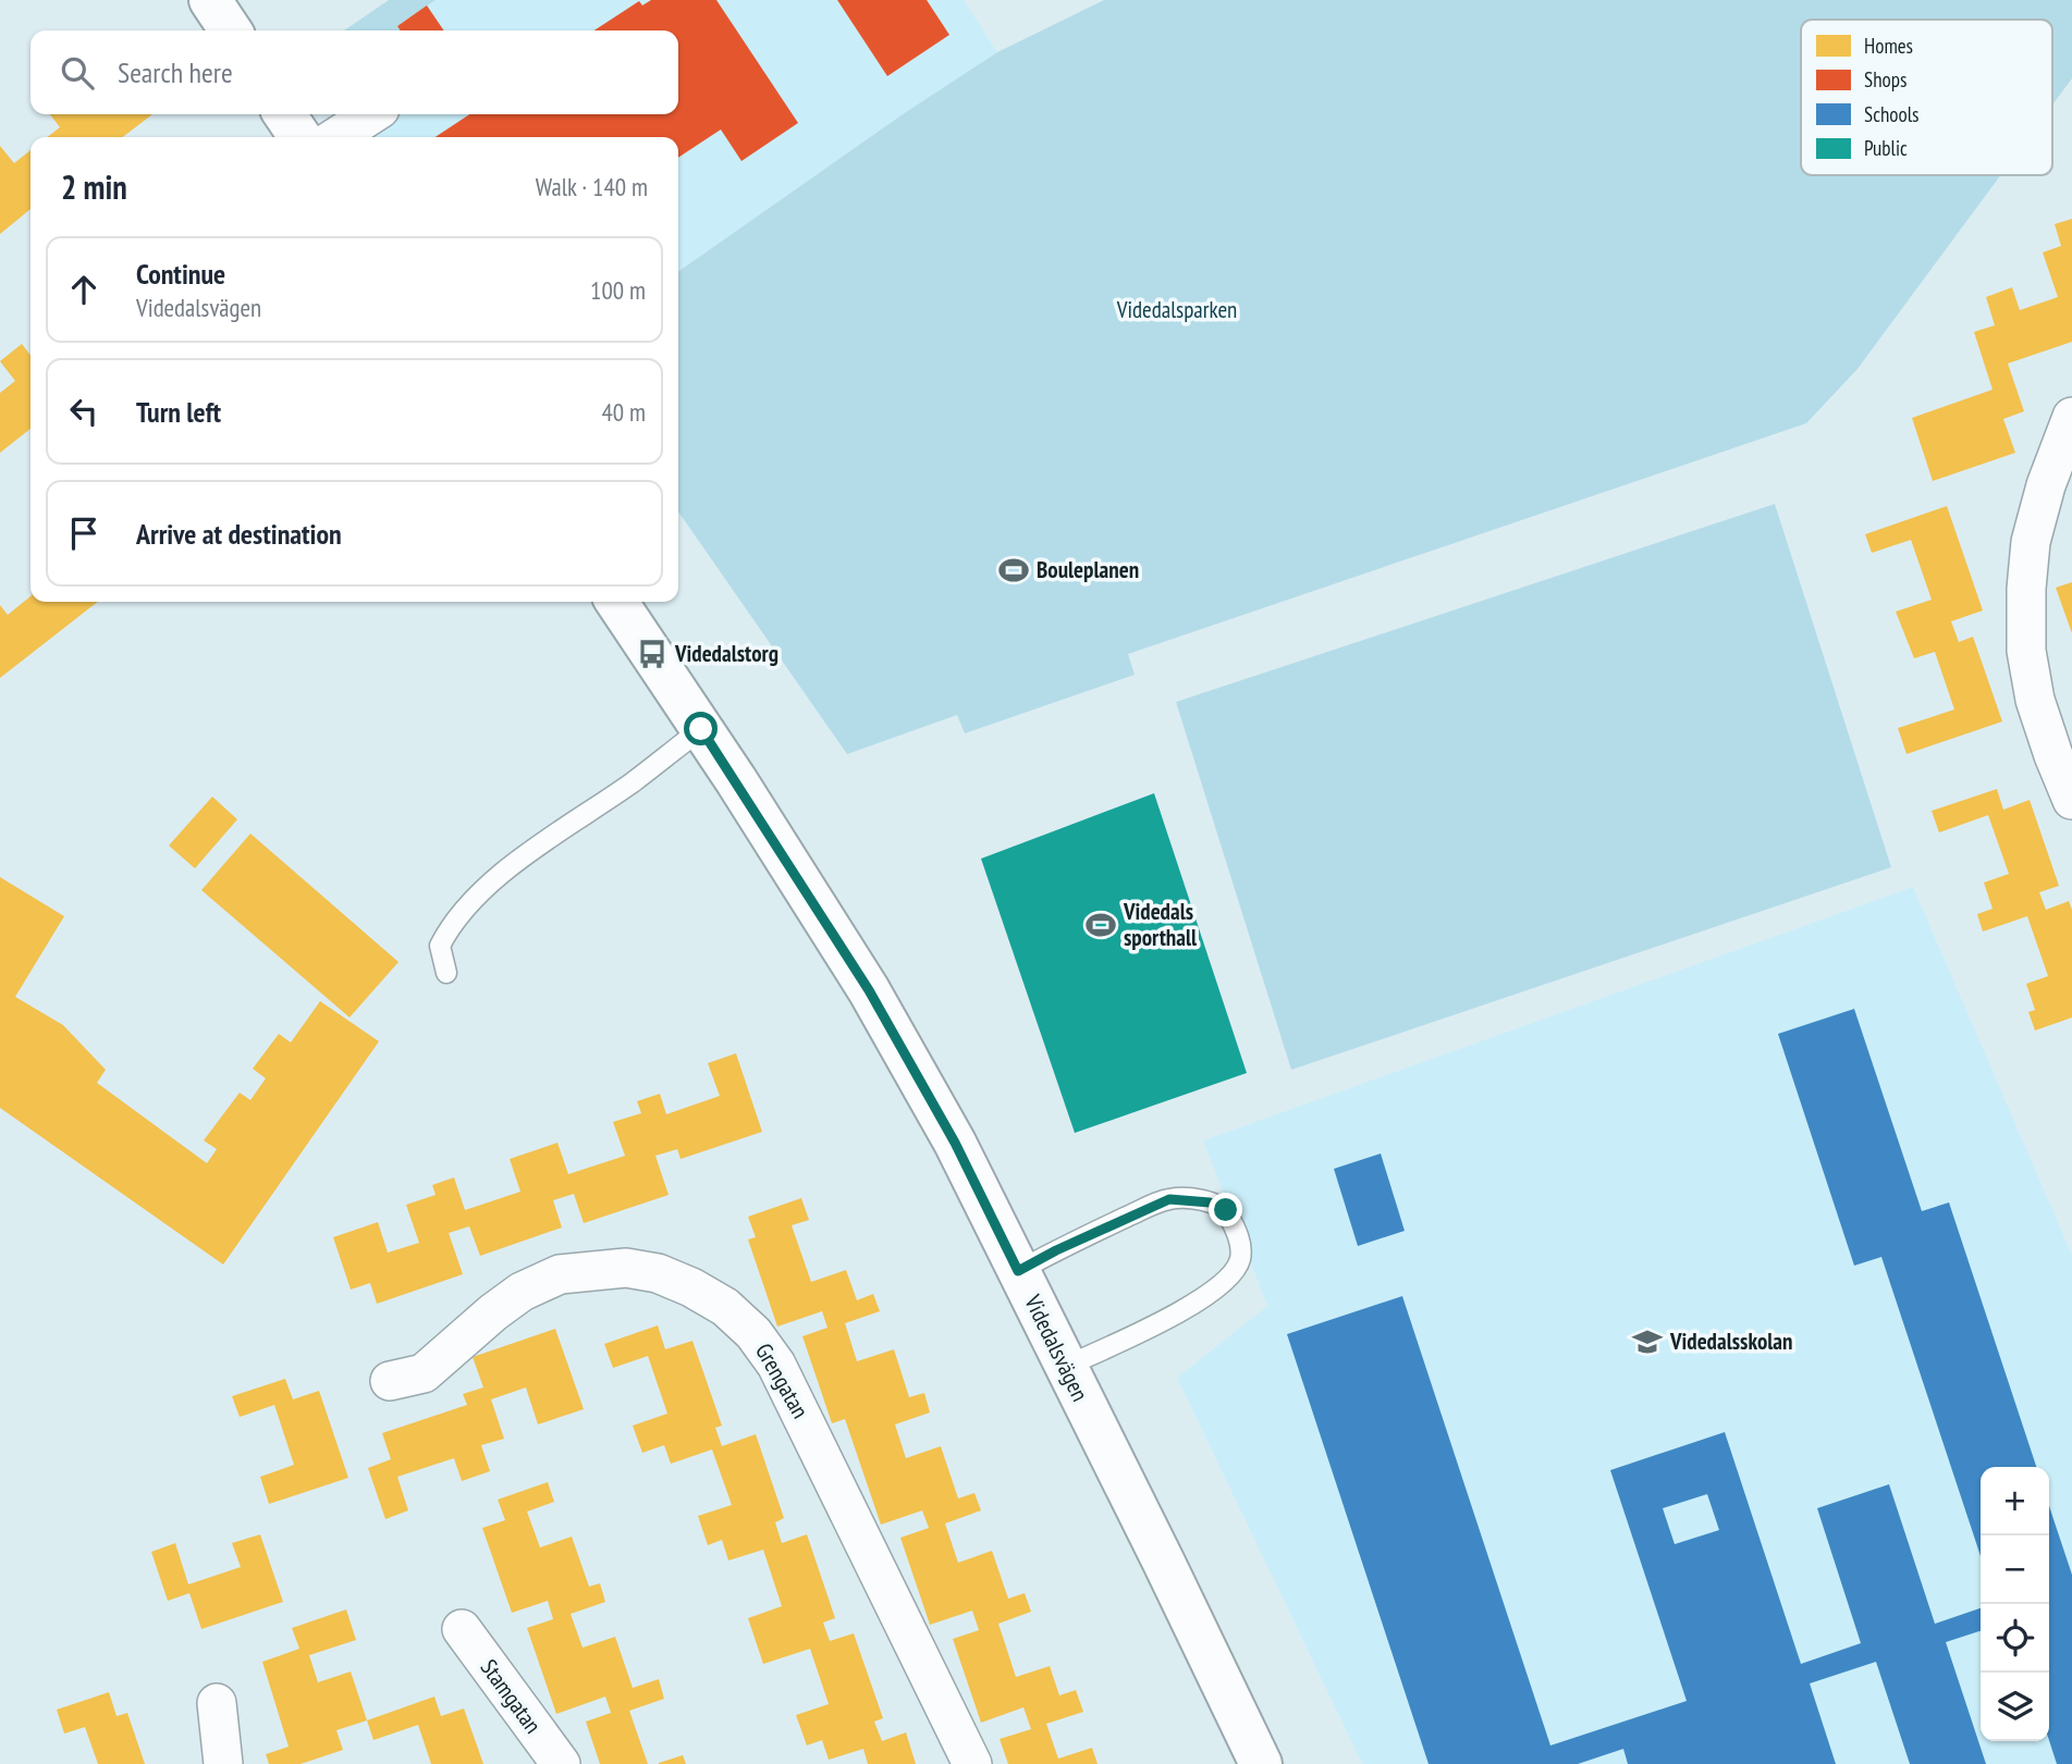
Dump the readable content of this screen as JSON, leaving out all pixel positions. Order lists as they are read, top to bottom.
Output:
{
  "streets": {
    "street": ["Videdalsvägen", "Grengatan", "Stamgatan"]
  },
  "parks": ["Videdalsparken"],
  "places": {
    "sports": ["Bouleplanen", "Videdals sporthall"],
    "bus stop": ["Videdalstorg"],
    "school or university": ["Videdalsskolan"]
  },
  "legend": [
    "Homes",
    "Shops",
    "Schools",
    "Public"
  ],
  "page": {
    "search": "Search here",
    "heading": ["2 min", "Walk · 140 m"],
    "list": [
      ["Continue", "Videdalsvägen", "100 m"],
      ["Turn left", "40 m"],
      "Arrive at destination"
    ],
    "map_buttons": ["+", "−"]
  }
}
